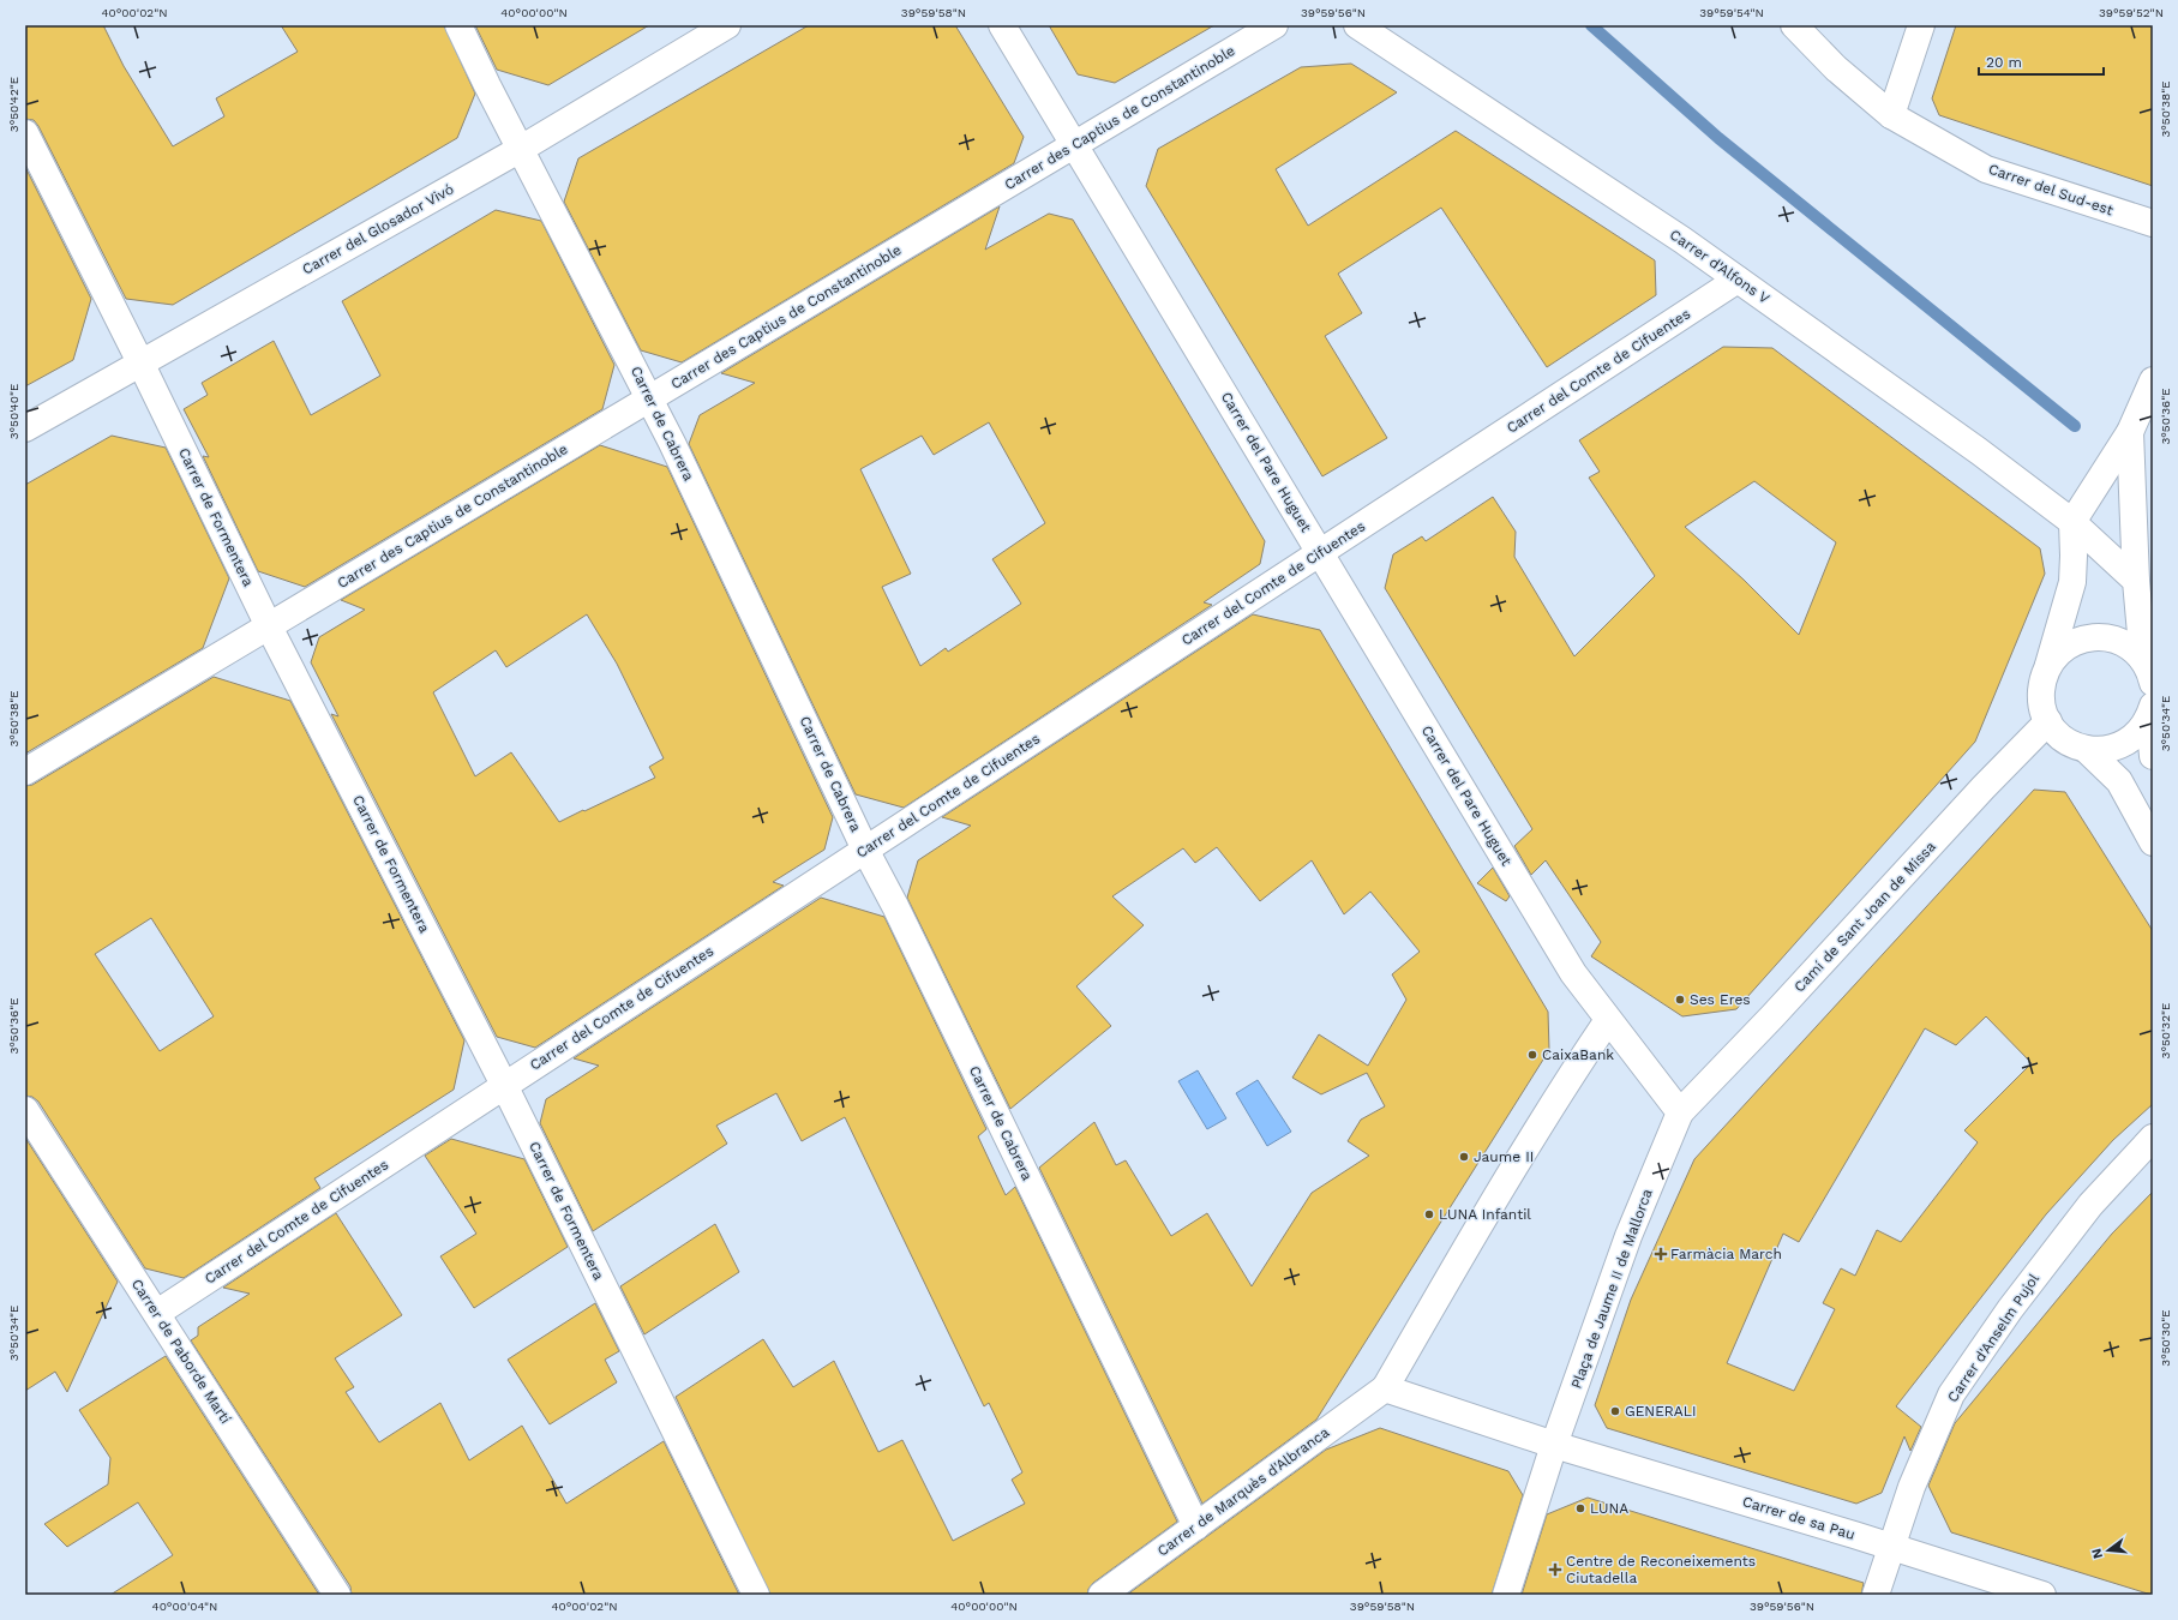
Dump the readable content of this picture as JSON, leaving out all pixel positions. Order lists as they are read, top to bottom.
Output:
{
  "streets": {
    "street": [
      "Carrer des Captius de Constantinoble",
      "Carrer del Sud-est",
      "Carrer del Glosador Vivó",
      "Carrer d'Alfons V",
      "Carrer del Comte de Cifuentes",
      "Carrer de Cabrera",
      "Carrer del Pare Huguet",
      "Carrer de Formentera",
      "Camí de Sant Joan de Missa",
      "Plaça de Jaume II de Mallorca",
      "Carrer d'Anselm Pujol",
      "Carrer de Paborde Martí",
      "Carrer de Marquès d'Albranca",
      "Carrer de sa Pau"
    ]
  },
  "crossings": [
    ["Carrer des Captius de Constantinoble", "Carrer de Cabrera"],
    ["Carrer des Captius de Constantinoble", "Carrer del Pare Huguet"],
    ["Carrer des Captius de Constantinoble", "Carrer de Formentera"],
    ["Carrer del Glosador Vivó", "Carrer de Cabrera"],
    ["Carrer del Glosador Vivó", "Carrer de Formentera"],
    ["Carrer d'Alfons V", "Carrer del Comte de Cifuentes"],
    ["Carrer del Comte de Cifuentes", "Carrer de Cabrera"],
    ["Carrer del Comte de Cifuentes", "Carrer del Pare Huguet"],
    ["Carrer del Comte de Cifuentes", "Carrer de Formentera"],
    ["Carrer del Comte de Cifuentes", "Carrer de Paborde Martí"],
    ["Carrer de Cabrera", "Carrer de Marquès d'Albranca"],
    ["Camí de Sant Joan de Missa", "Plaça de Jaume II de Mallorca"],
    ["Plaça de Jaume II de Mallorca", "Carrer de sa Pau"],
    ["Carrer d'Anselm Pujol", "Carrer de sa Pau"]
  ],
  "places": {
    "other": [
      "Ses Eres",
      "CaixaBank",
      "Jaume II",
      "LUNA Infantil",
      "GENERALI",
      "LUNA"
    ],
    "health": ["Farmàcia March", "Centre de Reconeixements Ciutadella"]
  },
  "scale_bar": "20 m",
  "north": "left",
  "coordinates": [
    "40°00'02\"N",
    "40°00'00\"N",
    "39°59'58\"N",
    "39°59'56\"N",
    "39°59'54\"N",
    "39°59'52\"N",
    "3°50'42\"E",
    "3°50'38\"E",
    "3°50'40\"E",
    "3°50'36\"E",
    "3°50'34\"E",
    "3°50'32\"E",
    "3°50'30\"E",
    "40°00'04\"N"
  ]
}
